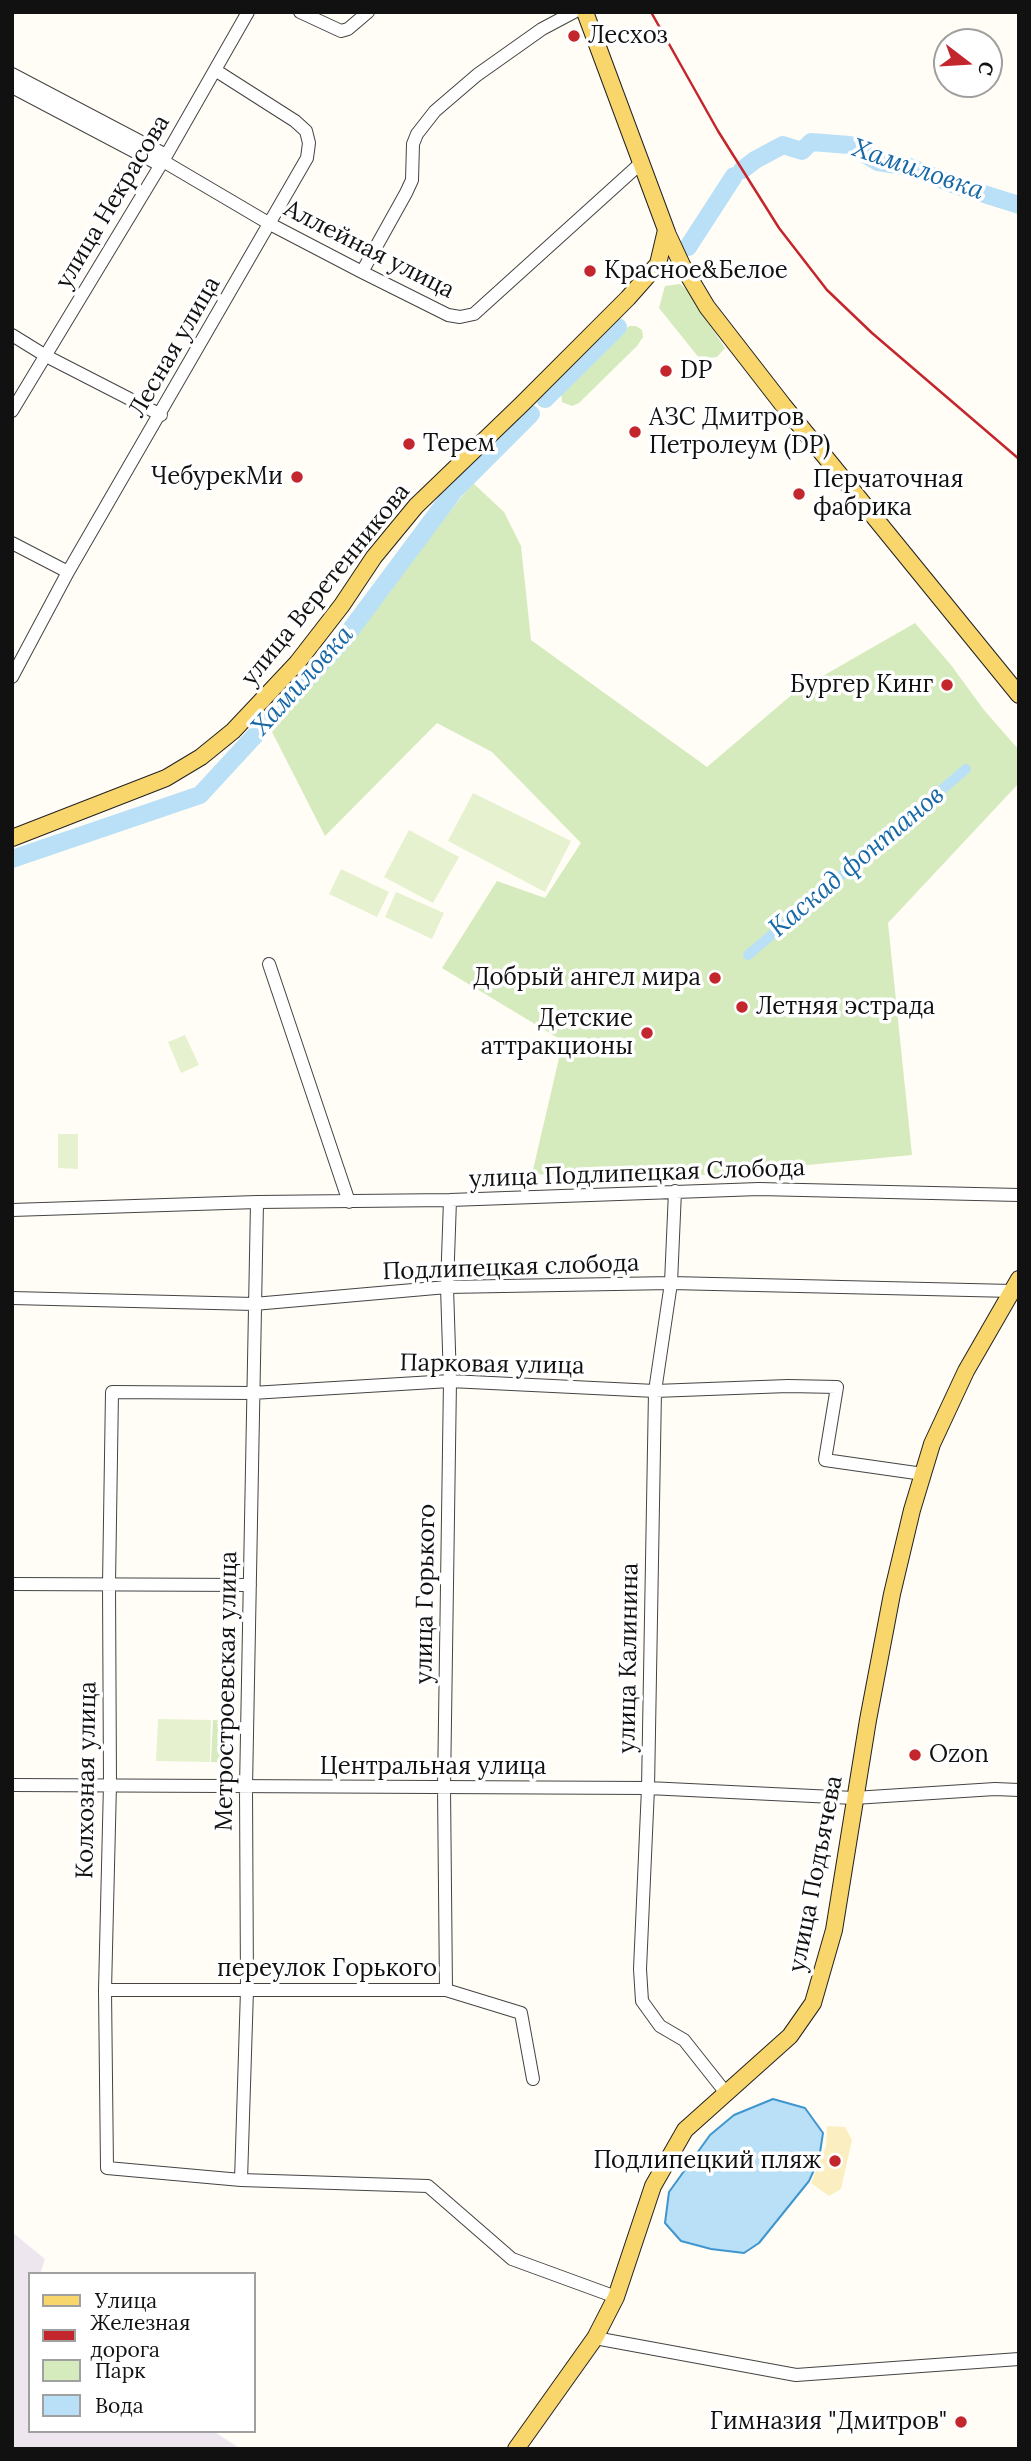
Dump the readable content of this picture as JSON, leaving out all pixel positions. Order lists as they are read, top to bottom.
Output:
{
  "streets": {
    "main road": ["улица Веретенникова", "улица Подъячева"],
    "street": [
      "улица Некрасова",
      "Аллейная улица",
      "Лесная улица",
      "улица Подлипецкая Слобода",
      "Подлипецкая слобода",
      "Парковая улица",
      "улица Горького",
      "улица Калинина",
      "Метростроевская улица",
      "Центральная улица",
      "Колхозная улица",
      "переулок Горького"
    ]
  },
  "crossings": [
    ["улица Некрасова", "Аллейная улица"],
    ["улица Некрасова", "Лесная улица"],
    ["Аллейная улица", "Лесная улица"],
    ["улица Подлипецкая Слобода", "улица Горького"],
    ["улица Подлипецкая Слобода", "улица Калинина"],
    ["улица Подлипецкая Слобода", "Метростроевская улица"],
    ["Подлипецкая слобода", "улица Горького"],
    ["Подлипецкая слобода", "улица Калинина"],
    ["Подлипецкая слобода", "Метростроевская улица"],
    ["Подлипецкая слобода", "улица Подъячева"],
    ["Парковая улица", "улица Горького"],
    ["Парковая улица", "улица Калинина"],
    ["Парковая улица", "Метростроевская улица"],
    ["Парковая улица", "Колхозная улица"],
    ["Парковая улица", "улица Подъячева"],
    ["улица Горького", "Центральная улица"],
    ["улица Горького", "переулок Горького"],
    ["улица Калинина", "Центральная улица"],
    ["улица Калинина", "улица Подъячева"],
    ["Метростроевская улица", "Центральная улица"],
    ["Метростроевская улица", "Колхозная улица"],
    ["Метростроевская улица", "переулок Горького"],
    ["Центральная улица", "Колхозная улица"],
    ["Центральная улица", "улица Подъячева"],
    ["Колхозная улица", "переулок Горького"]
  ],
  "water": ["Хамиловка", "Каскад фонтанов"],
  "places": [
    "Лесхоз",
    "Красное&Белое",
    "DP",
    "АЗС Дмитров Петролеум (DP)",
    "Терем",
    "ЧебурекМи",
    "Перчаточная фабрика",
    "Бургер Кинг",
    "Добрый ангел мира",
    "Летняя эстрада",
    "Детские аттракционы",
    "Ozon",
    "Подлипецкий пляж",
    "Гимназия \"Дмитров\""
  ],
  "legend": [
    "Улица",
    "Железная дорога",
    "Парк",
    "Вода"
  ],
  "north": "right"
}
